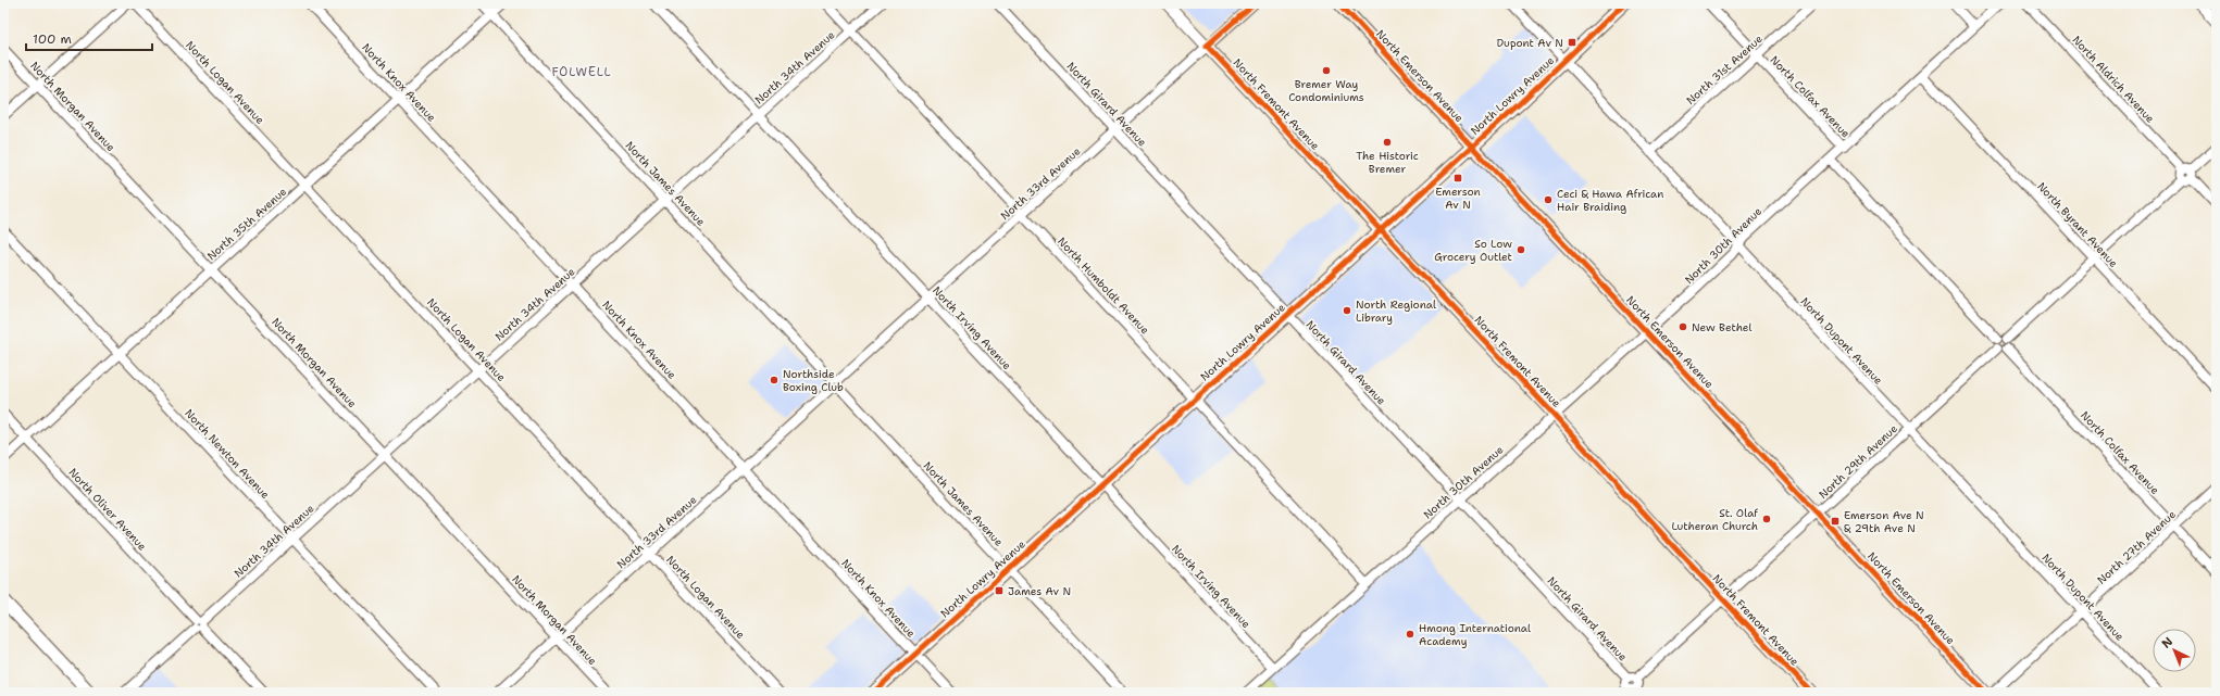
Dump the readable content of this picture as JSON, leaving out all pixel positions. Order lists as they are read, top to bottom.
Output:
{
  "streets": {
    "main road": ["North Lowry Avenue"],
    "street": [
      "North 34th Avenue",
      "North 31st Avenue",
      "North Emerson Avenue",
      "North Aldrich Avenue",
      "North Logan Avenue",
      "North Knox Avenue",
      "North Colfax Avenue",
      "North Girard Avenue",
      "North Fremont Avenue",
      "North Morgan Avenue",
      "North James Avenue",
      "North 33rd Avenue",
      "North 35th Avenue",
      "North Byrant Avenue",
      "North 30th Avenue",
      "North Humboldt Avenue",
      "North Irving Avenue",
      "North Dupont Avenue",
      "North Newton Avenue",
      "North 29th Avenue",
      "North Oliver Avenue",
      "North 27th Avenue"
    ]
  },
  "crossings": [
    ["North 34th Avenue", "North Logan Avenue"],
    ["North 34th Avenue", "North Knox Avenue"],
    ["North 34th Avenue", "North Morgan Avenue"],
    ["North 34th Avenue", "North James Avenue"],
    ["North 34th Avenue", "North Humboldt Avenue"],
    ["North 34th Avenue", "North Irving Avenue"],
    ["North 34th Avenue", "North Newton Avenue"],
    ["North 34th Avenue", "North Oliver Avenue"],
    ["North 31st Avenue", "North Colfax Avenue"],
    ["North 31st Avenue", "North Dupont Avenue"],
    ["North Emerson Avenue", "North Lowry Avenue"],
    ["North Emerson Avenue", "North 30th Avenue"],
    ["North Emerson Avenue", "North 29th Avenue"],
    ["North Aldrich Avenue", "North 29th Avenue"],
    ["North Logan Avenue", "North 33rd Avenue"],
    ["North Logan Avenue", "North 35th Avenue"],
    ["North Knox Avenue", "North Lowry Avenue"],
    ["North Knox Avenue", "North 33rd Avenue"],
    ["North Knox Avenue", "North 35th Avenue"],
    ["North Lowry Avenue", "North Girard Avenue"],
    ["North Lowry Avenue", "North Fremont Avenue"],
    ["North Lowry Avenue", "North James Avenue"],
    ["North Lowry Avenue", "North Humboldt Avenue"],
    ["North Lowry Avenue", "North Irving Avenue"],
    ["North Lowry Avenue", "North Dupont Avenue"],
    ["North Colfax Avenue", "North 30th Avenue"],
    ["North Colfax Avenue", "North 29th Avenue"],
    ["North Colfax Avenue", "North 27th Avenue"],
    ["North Girard Avenue", "North 33rd Avenue"],
    ["North Girard Avenue", "North 30th Avenue"],
    ["North Girard Avenue", "North 29th Avenue"],
    ["North Fremont Avenue", "North 33rd Avenue"],
    ["North Fremont Avenue", "North 30th Avenue"],
    ["North Fremont Avenue", "North 29th Avenue"],
    ["North Morgan Avenue", "North 33rd Avenue"],
    ["North Morgan Avenue", "North 35th Avenue"],
    ["North James Avenue", "North 33rd Avenue"],
    ["North James Avenue", "North 35th Avenue"],
    ["North 33rd Avenue", "North Humboldt Avenue"],
    ["North 33rd Avenue", "North Irving Avenue"],
    ["North 35th Avenue", "North Newton Avenue"],
    ["North 35th Avenue", "North Oliver Avenue"],
    ["North Byrant Avenue", "North 30th Avenue"],
    ["North Byrant Avenue", "North 29th Avenue"],
    ["North 30th Avenue", "North Humboldt Avenue"],
    ["North 30th Avenue", "North Irving Avenue"],
    ["North 30th Avenue", "North Dupont Avenue"],
    ["North Dupont Avenue", "North 29th Avenue"],
    ["North Dupont Avenue", "North 27th Avenue"]
  ],
  "districts": ["FOLWELL"],
  "places": {
    "transit": [
      "Dupont Av N",
      "Emerson Av N",
      "Emerson Ave N & 29th Ave N",
      "James Av N"
    ],
    "other": [
      "Bremer Way Condominiums",
      "The Historic Bremer",
      "Ceci & Hawa African Hair Braiding",
      "So Low Grocery Outlet",
      "North Regional Library",
      "New Bethel",
      "Northside Boxing Club",
      "St. Olaf Lutheran Church",
      "Hmong International Academy"
    ]
  },
  "scale_bar": "100 m",
  "north": "top left"
}
